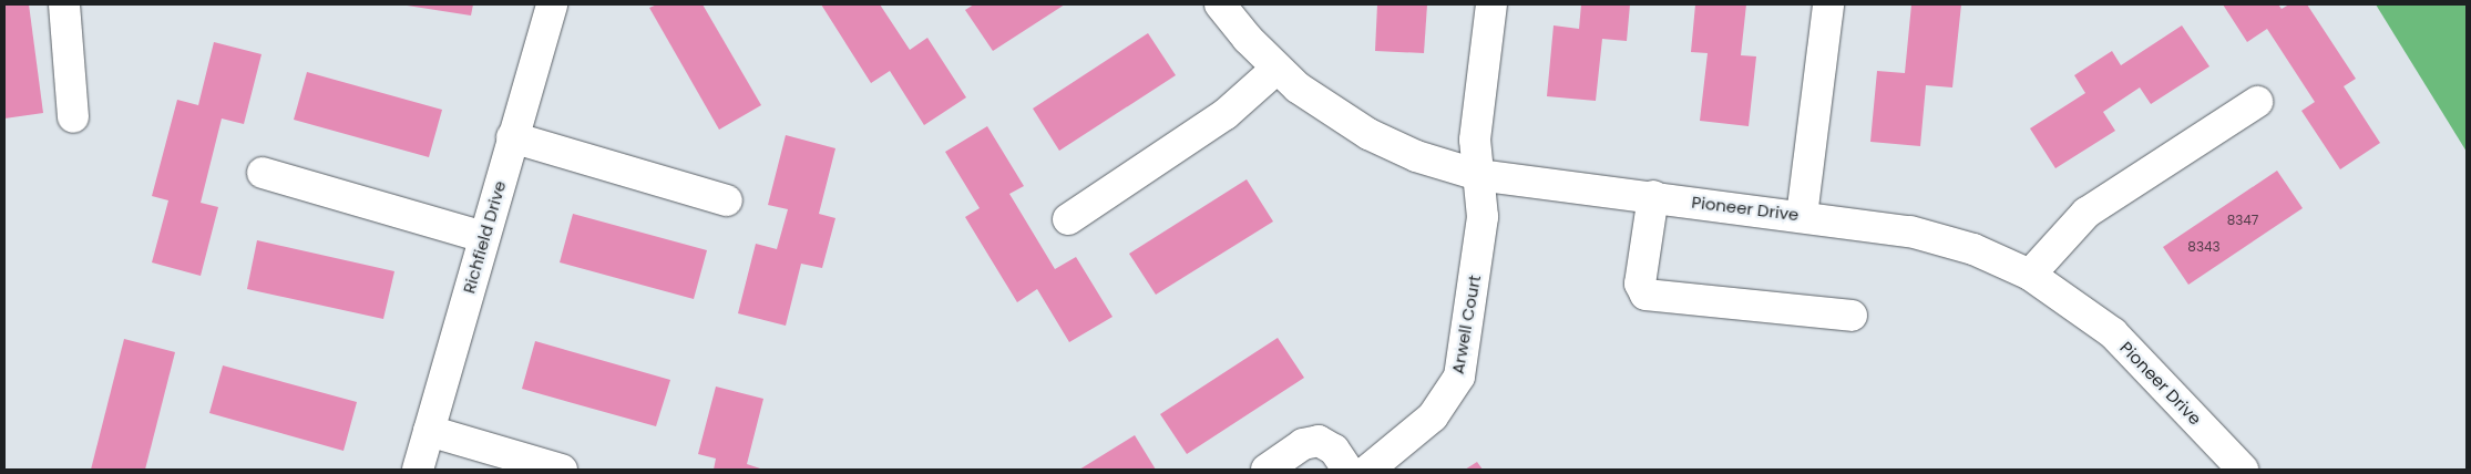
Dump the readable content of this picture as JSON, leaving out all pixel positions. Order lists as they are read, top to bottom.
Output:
{
  "streets": {
    "street": ["Pioneer Drive", "Richfield Drive", "Arwell Court"]
  },
  "crossings": [
    ["Pioneer Drive", "Arwell Court"]
  ],
  "house_numbers": ["8347", "8343"]
}
